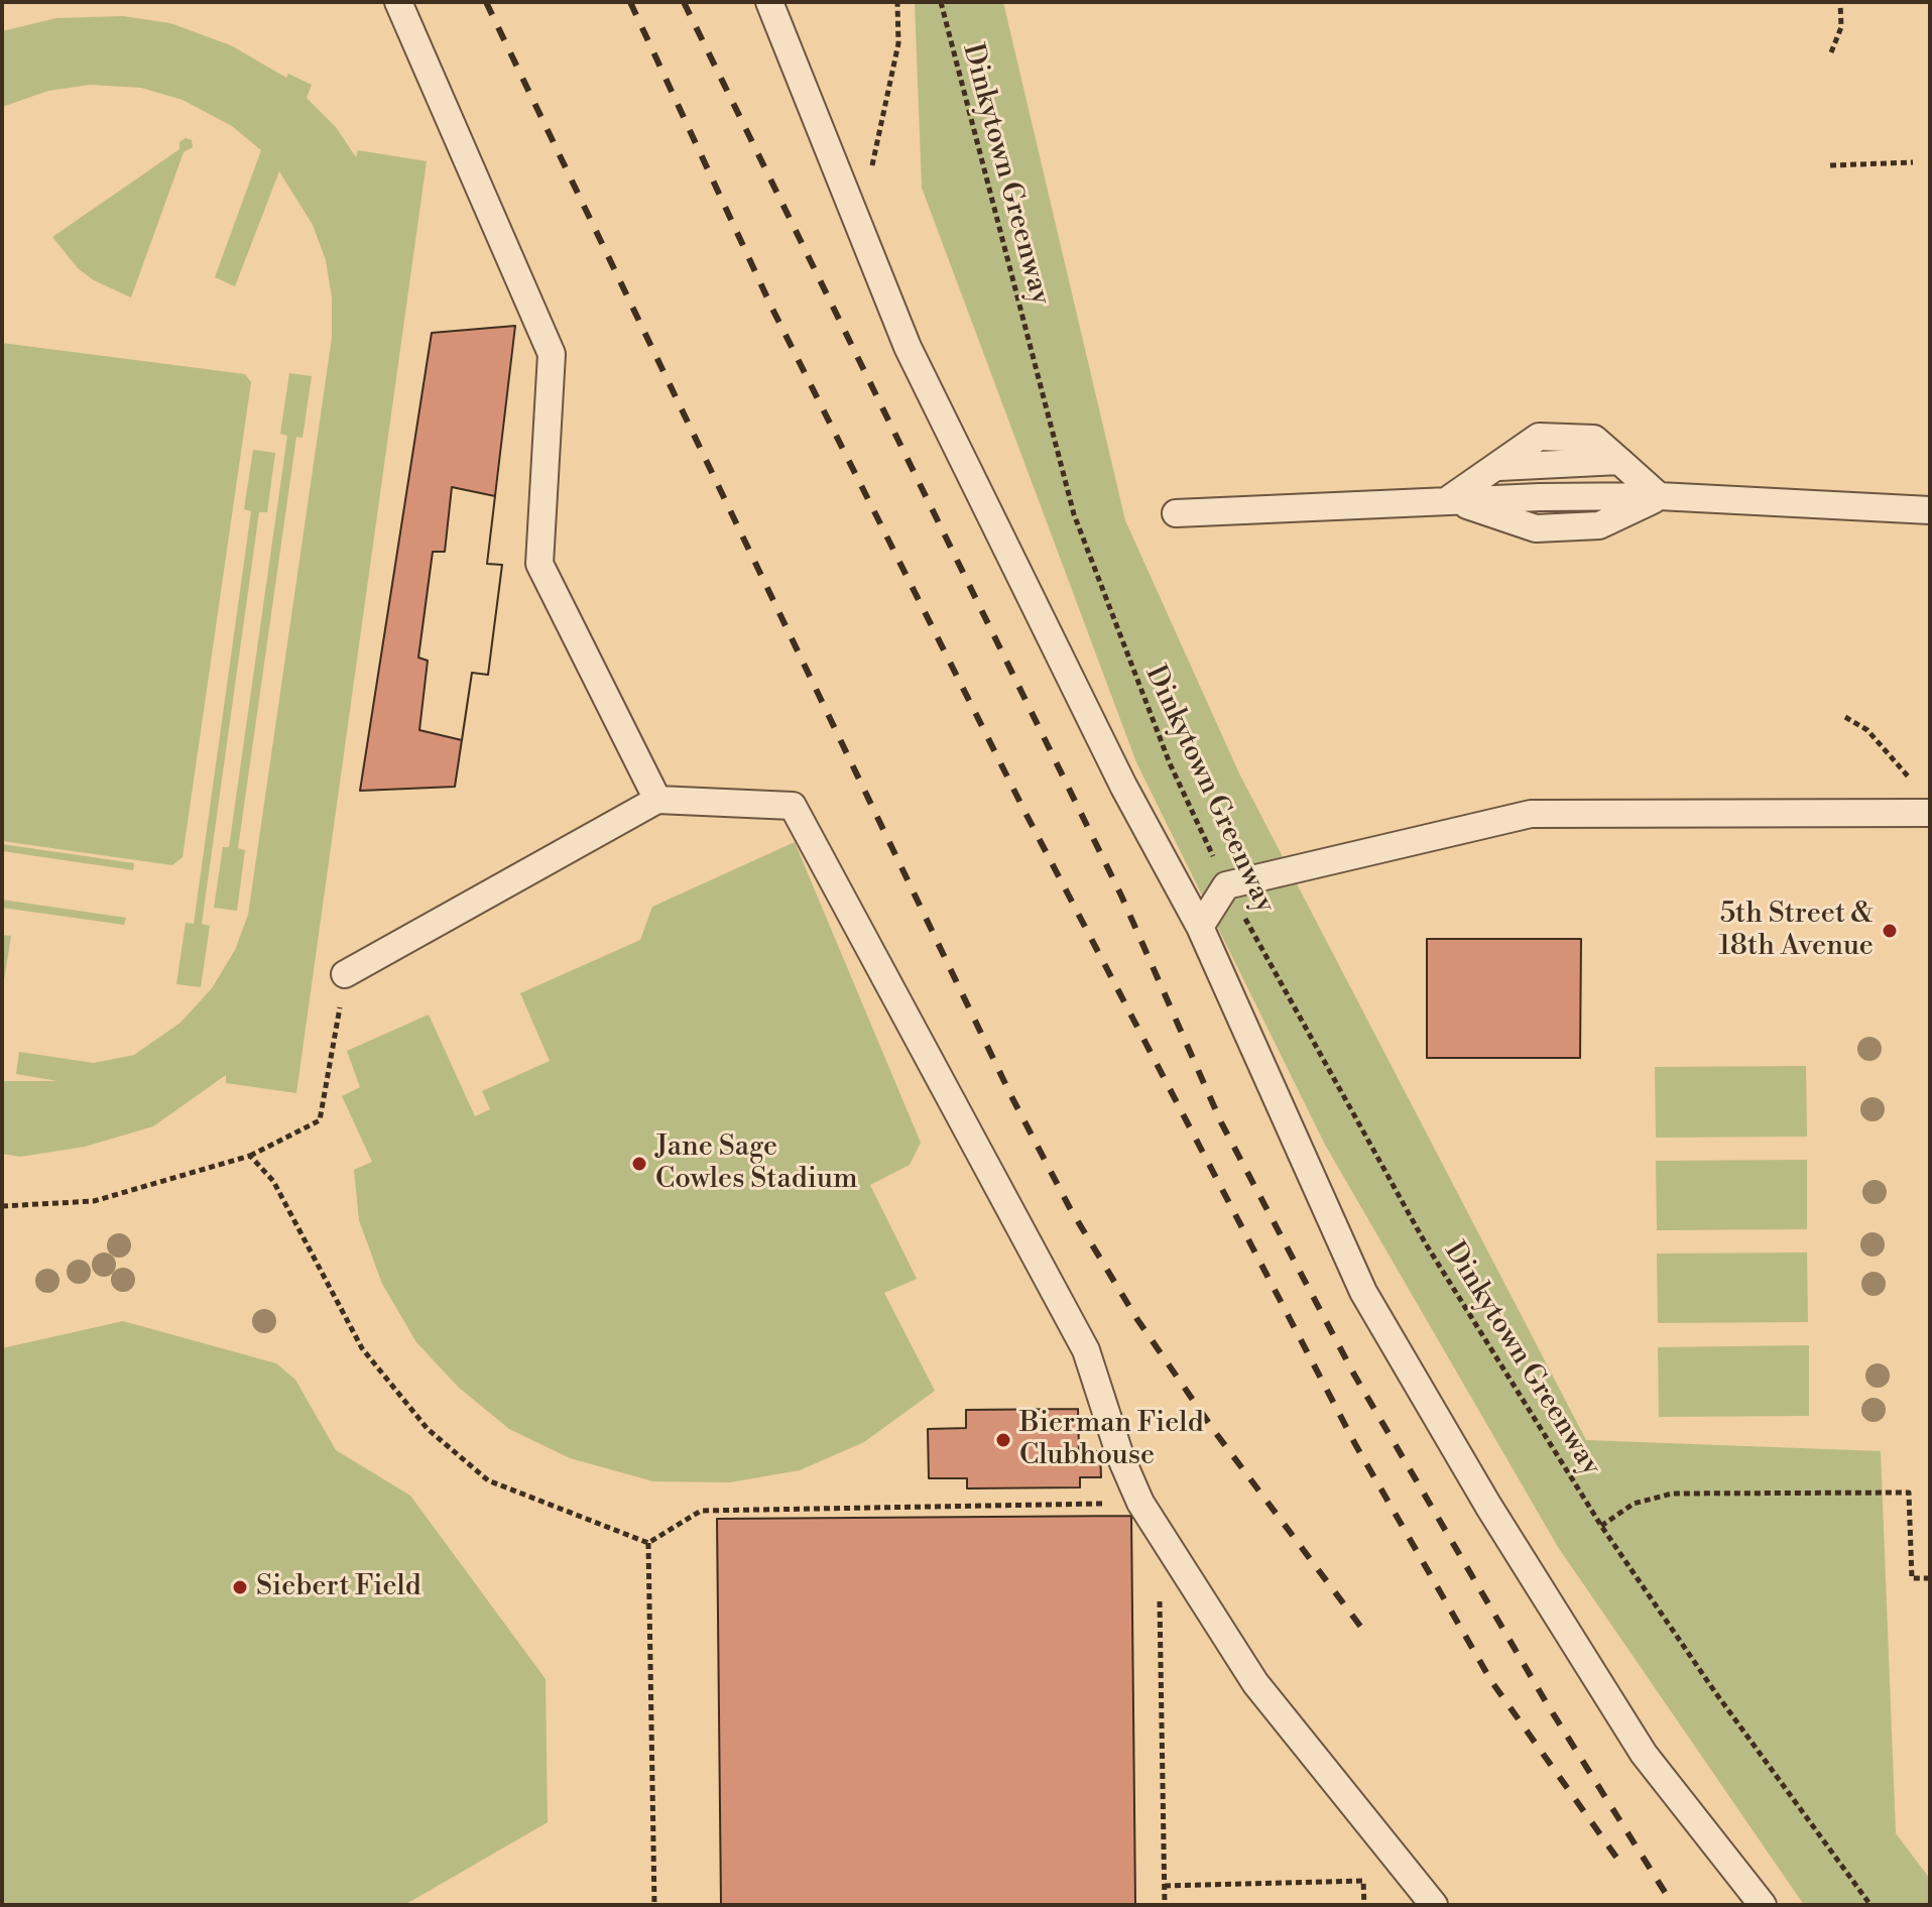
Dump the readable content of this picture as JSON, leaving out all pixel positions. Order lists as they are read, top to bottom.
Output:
{
  "streets": {
    "path": ["Dinkytown Greenway"]
  },
  "places": [
    "5th Street & 18th Avenue",
    "Jane Sage Cowles Stadium",
    "Bierman Field Clubhouse",
    "Siebert Field"
  ]
}
